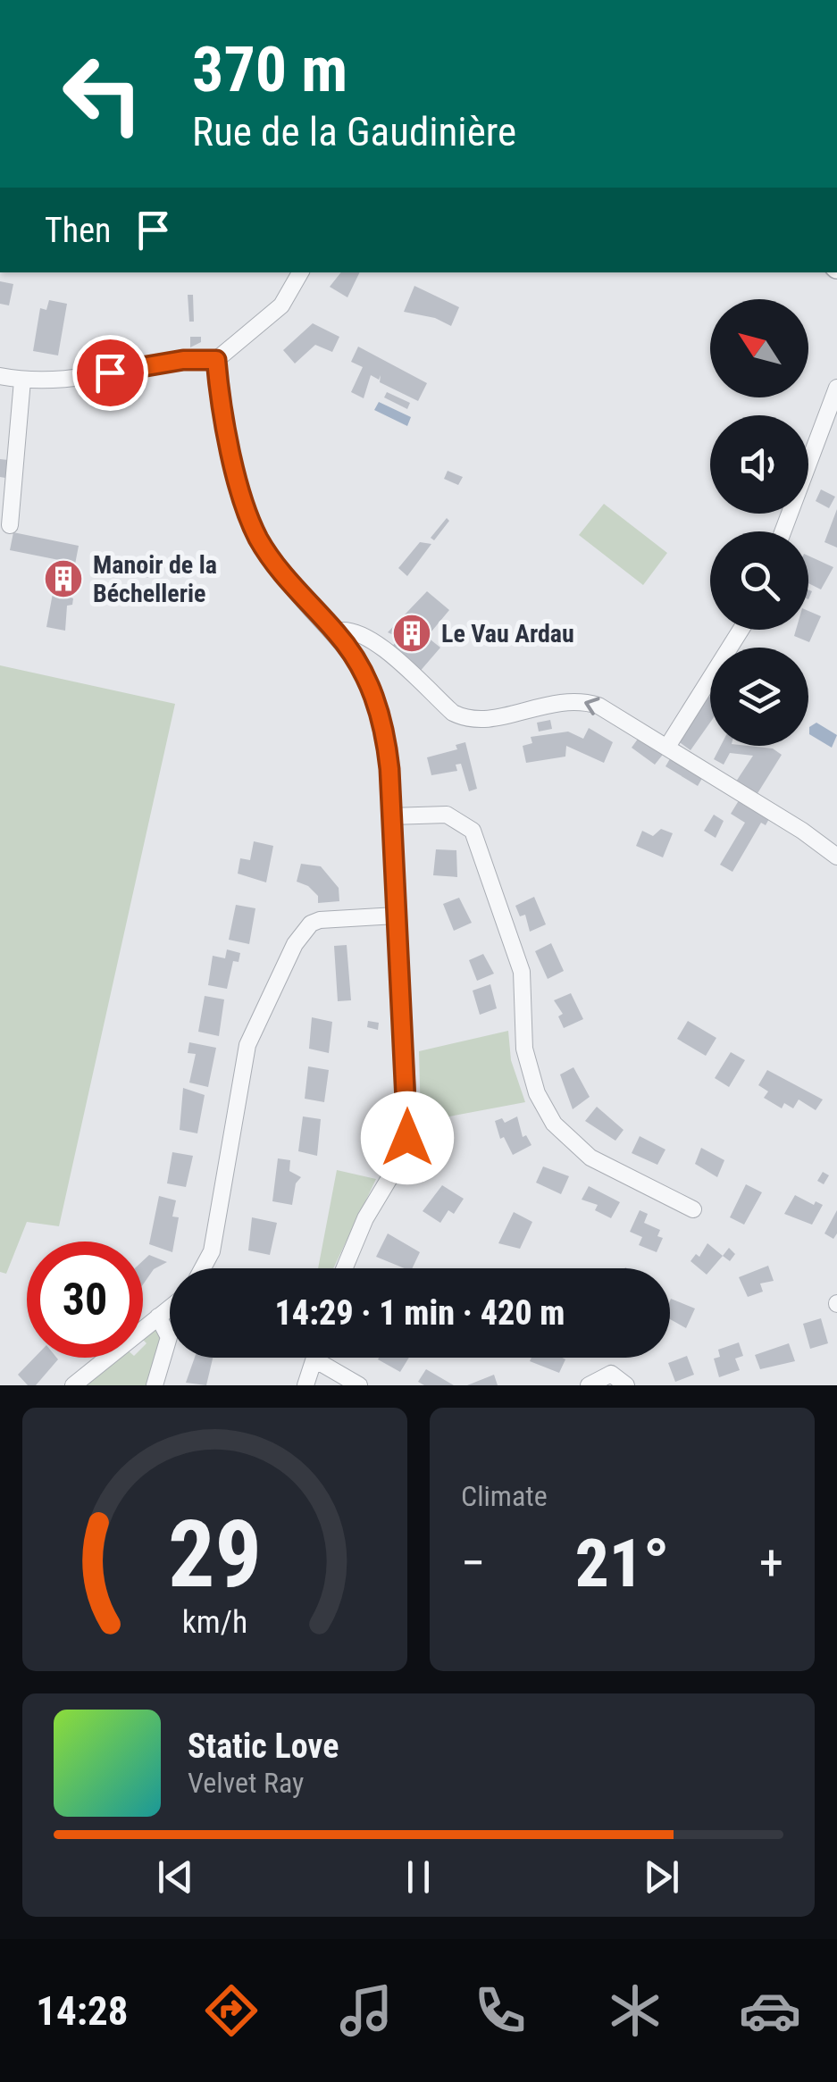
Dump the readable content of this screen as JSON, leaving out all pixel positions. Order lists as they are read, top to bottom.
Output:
{
  "places": {
    "building": ["Manoir de la Béchellerie", "Le Vau Ardau"]
  },
  "north": "top left",
  "page": {
    "turn": ["370 m", "Rue de la Gaudinière"],
    "then": "Then",
    "limit": "30",
    "trip": "14:29 · 1 min · 420 m",
    "tile": "Climate",
    "heat": ["−", "21°", "+"],
    "song": ["Static Love", "Velvet Ray"],
    "tabs": "14:28",
    "gauge": ["29", "km/h"]
  }
}
